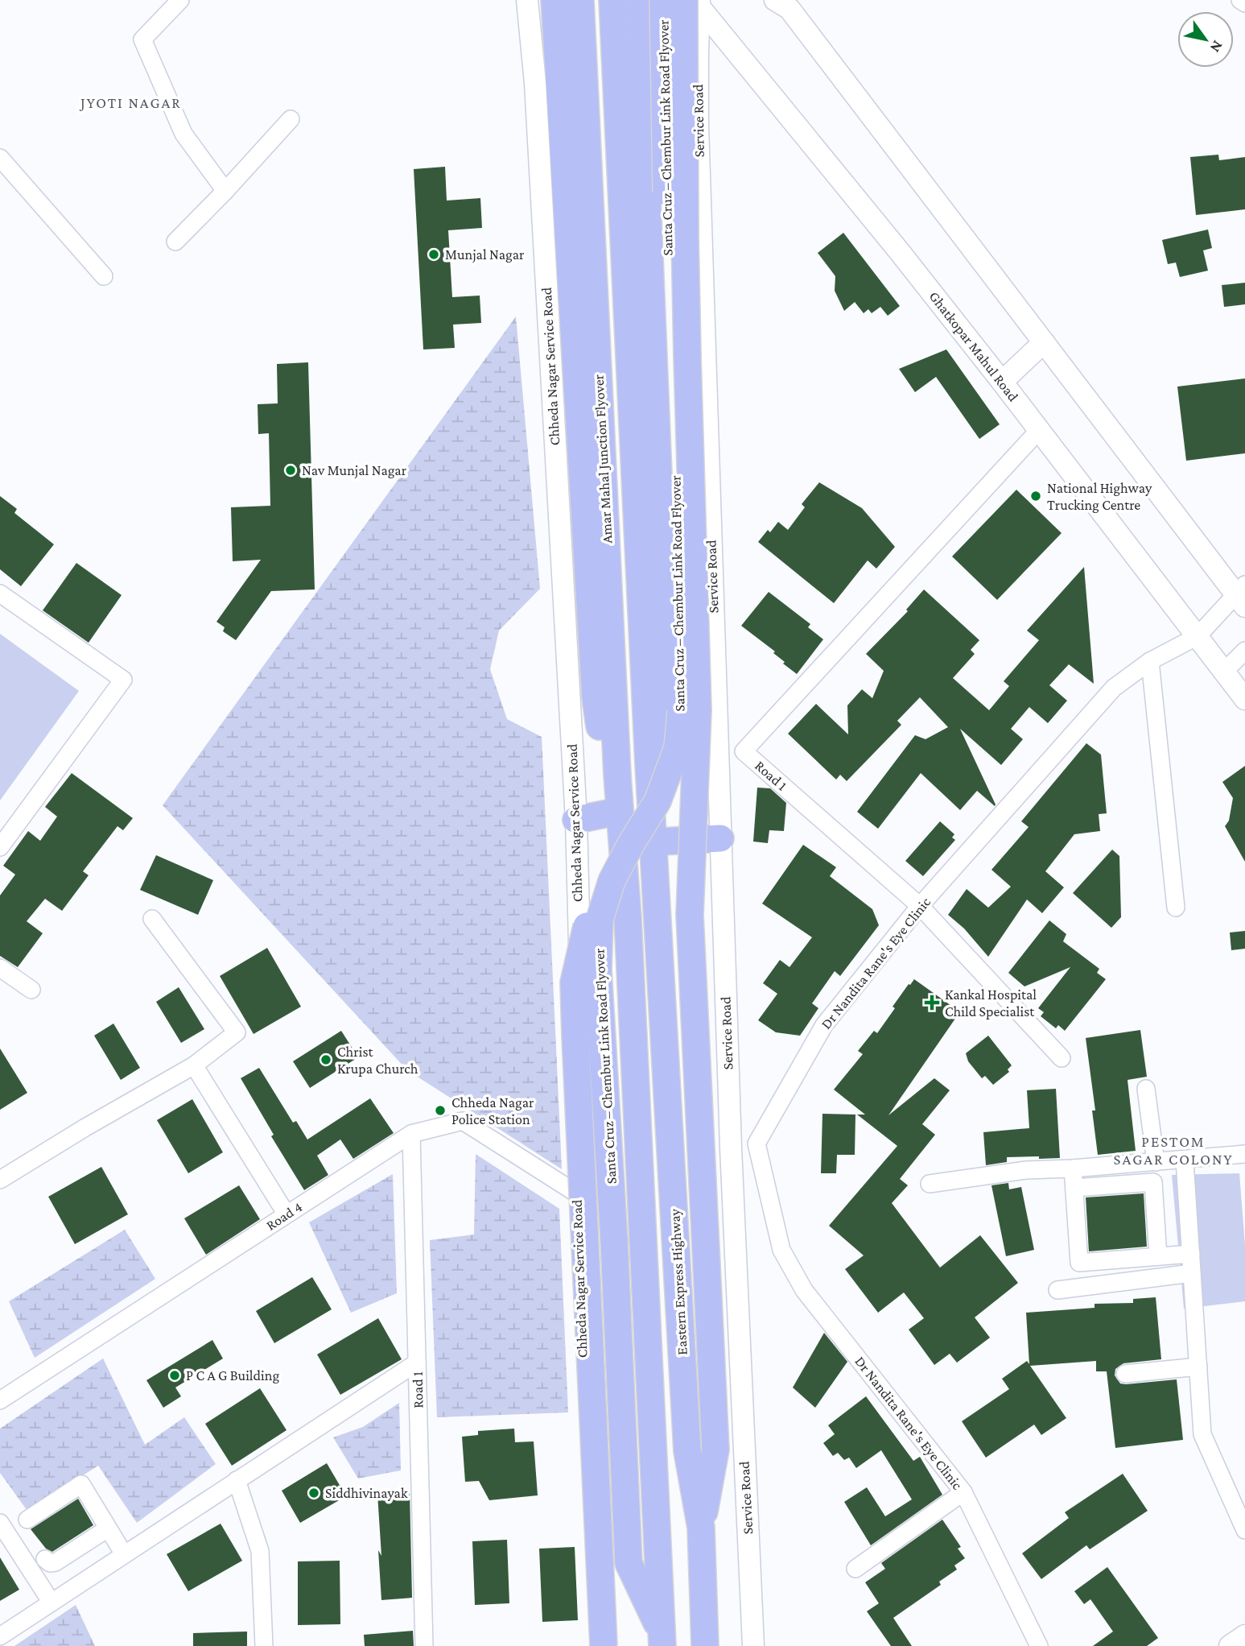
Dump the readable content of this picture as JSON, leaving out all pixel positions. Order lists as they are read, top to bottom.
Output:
{
  "streets": {
    "highway": ["Santa Cruz – Chembur Link Road Flyover", "Amar Mahal Junction Flyover", "Eastern Express Highway"],
    "street": [
      "Service Road",
      "Ghatkopar Mahul Road",
      "Chheda Nagar Service Road",
      "Road 1",
      "Dr Nandita Rane's Eye Clinic",
      "Road 4"
    ]
  },
  "crossings": [
    ["Service Road", "Santa Cruz – Chembur Link Road Flyover"],
    ["Service Road", "Ghatkopar Mahul Road"],
    ["Santa Cruz – Chembur Link Road Flyover", "Ghatkopar Mahul Road"],
    ["Santa Cruz – Chembur Link Road Flyover", "Eastern Express Highway"],
    ["Ghatkopar Mahul Road", "Road 1"],
    ["Ghatkopar Mahul Road", "Dr Nandita Rane's Eye Clinic"],
    ["Chheda Nagar Service Road", "Road 4"],
    ["Road 1", "Dr Nandita Rane's Eye Clinic"],
    ["Road 1", "Road 4"]
  ],
  "districts": ["JYOTI NAGAR", "PESTOM SAGAR COLONY"],
  "places": {
    "other": [
      "Munjal Nagar",
      "Nav Munjal Nagar",
      "National Highway Trucking Centre",
      "Christ Krupa Church",
      "Chheda Nagar Police Station",
      "P C A G Building",
      "Siddhivinayak"
    ],
    "health": ["Kankal Hospital Child Specialist"]
  },
  "north": "bottom right"
}
